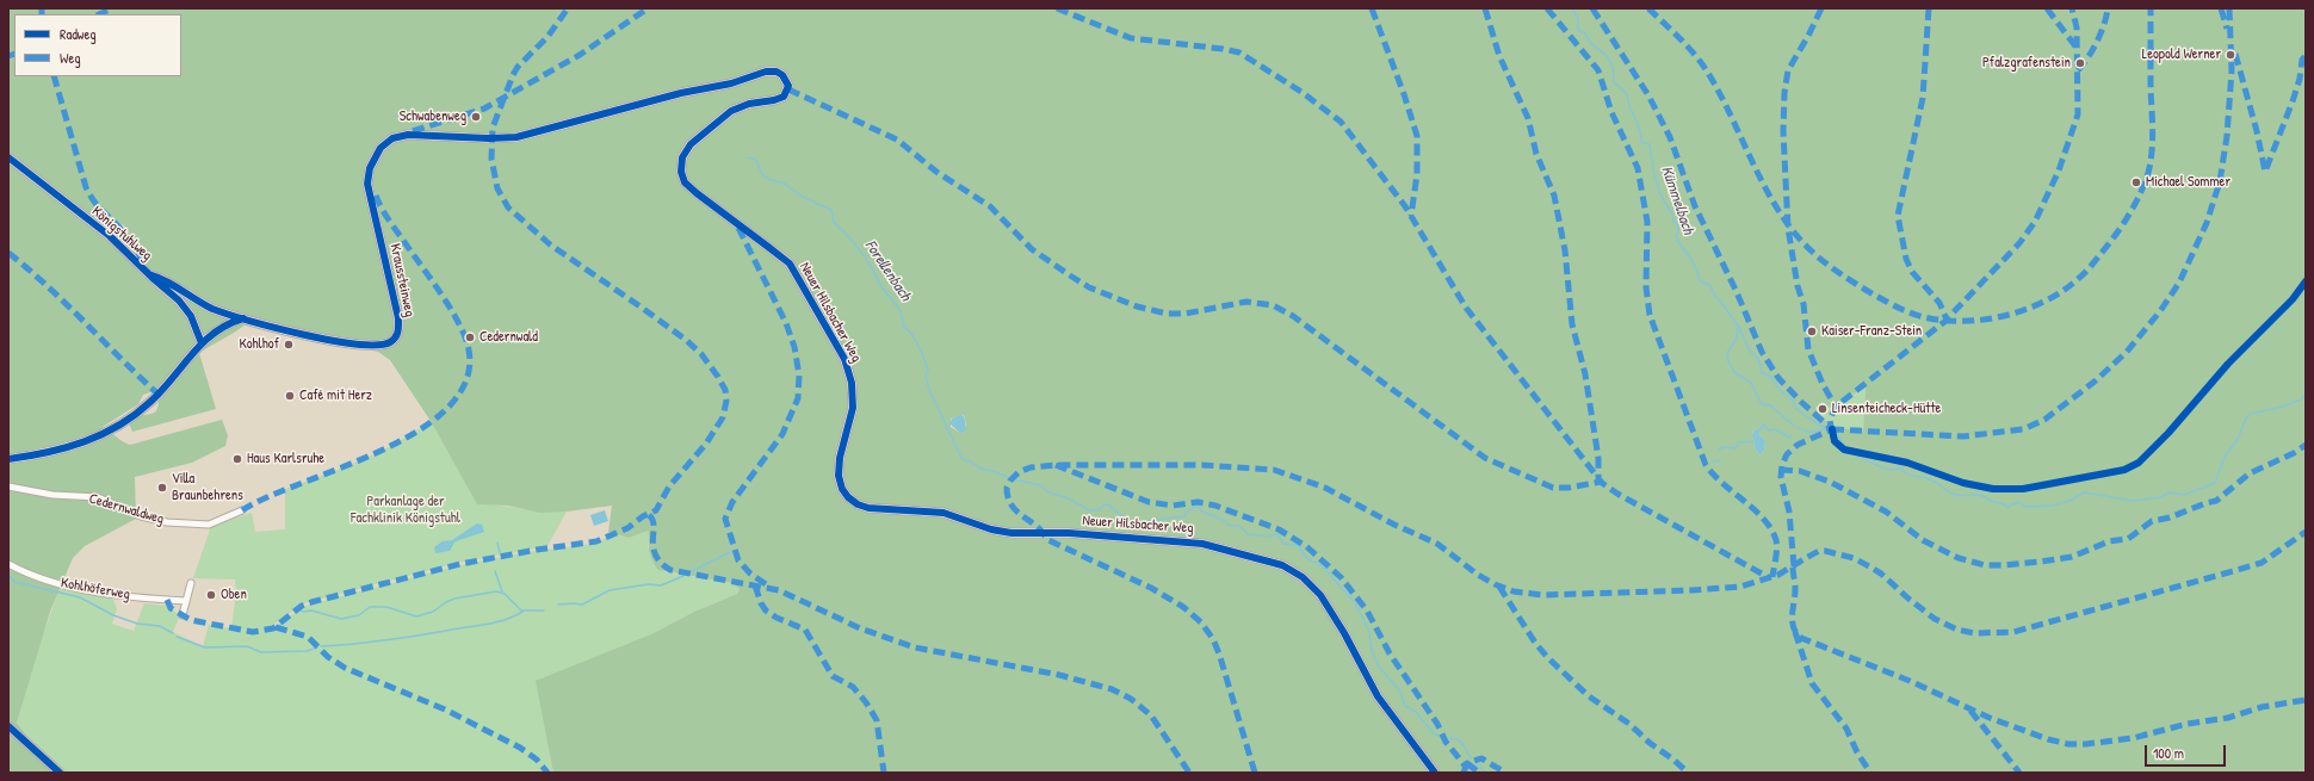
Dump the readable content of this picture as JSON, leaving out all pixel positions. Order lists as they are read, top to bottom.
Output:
{
  "streets": {
    "street": [
      "Königstuhlweg",
      "Kraussteinweg",
      "Neuer Hilsbacher Weg",
      "Cedernwaldweg",
      "Kohlhöferweg"
    ]
  },
  "crossings": [
    ["Königstuhlweg", "Kraussteinweg"],
    ["Kraussteinweg", "Neuer Hilsbacher Weg"]
  ],
  "water": ["Kümmelbach", "Forellenbach"],
  "parks": ["Parkanlage der Fachklinik Königstuhl"],
  "places": [
    "Leopold Werner",
    "Pfalzgrafenstein",
    "Schwabenweg",
    "Michael Sommer",
    "Kaiser-Franz-Stein",
    "Cedernwald",
    "Kohlhof",
    "Café mit Herz",
    "Linsenteicheck-Hütte",
    "Haus Karlsruhe",
    "Villa Braunbehrens",
    "Oben"
  ],
  "legend": ["Radweg", "Weg"],
  "scale_bar": "100 m"
}
